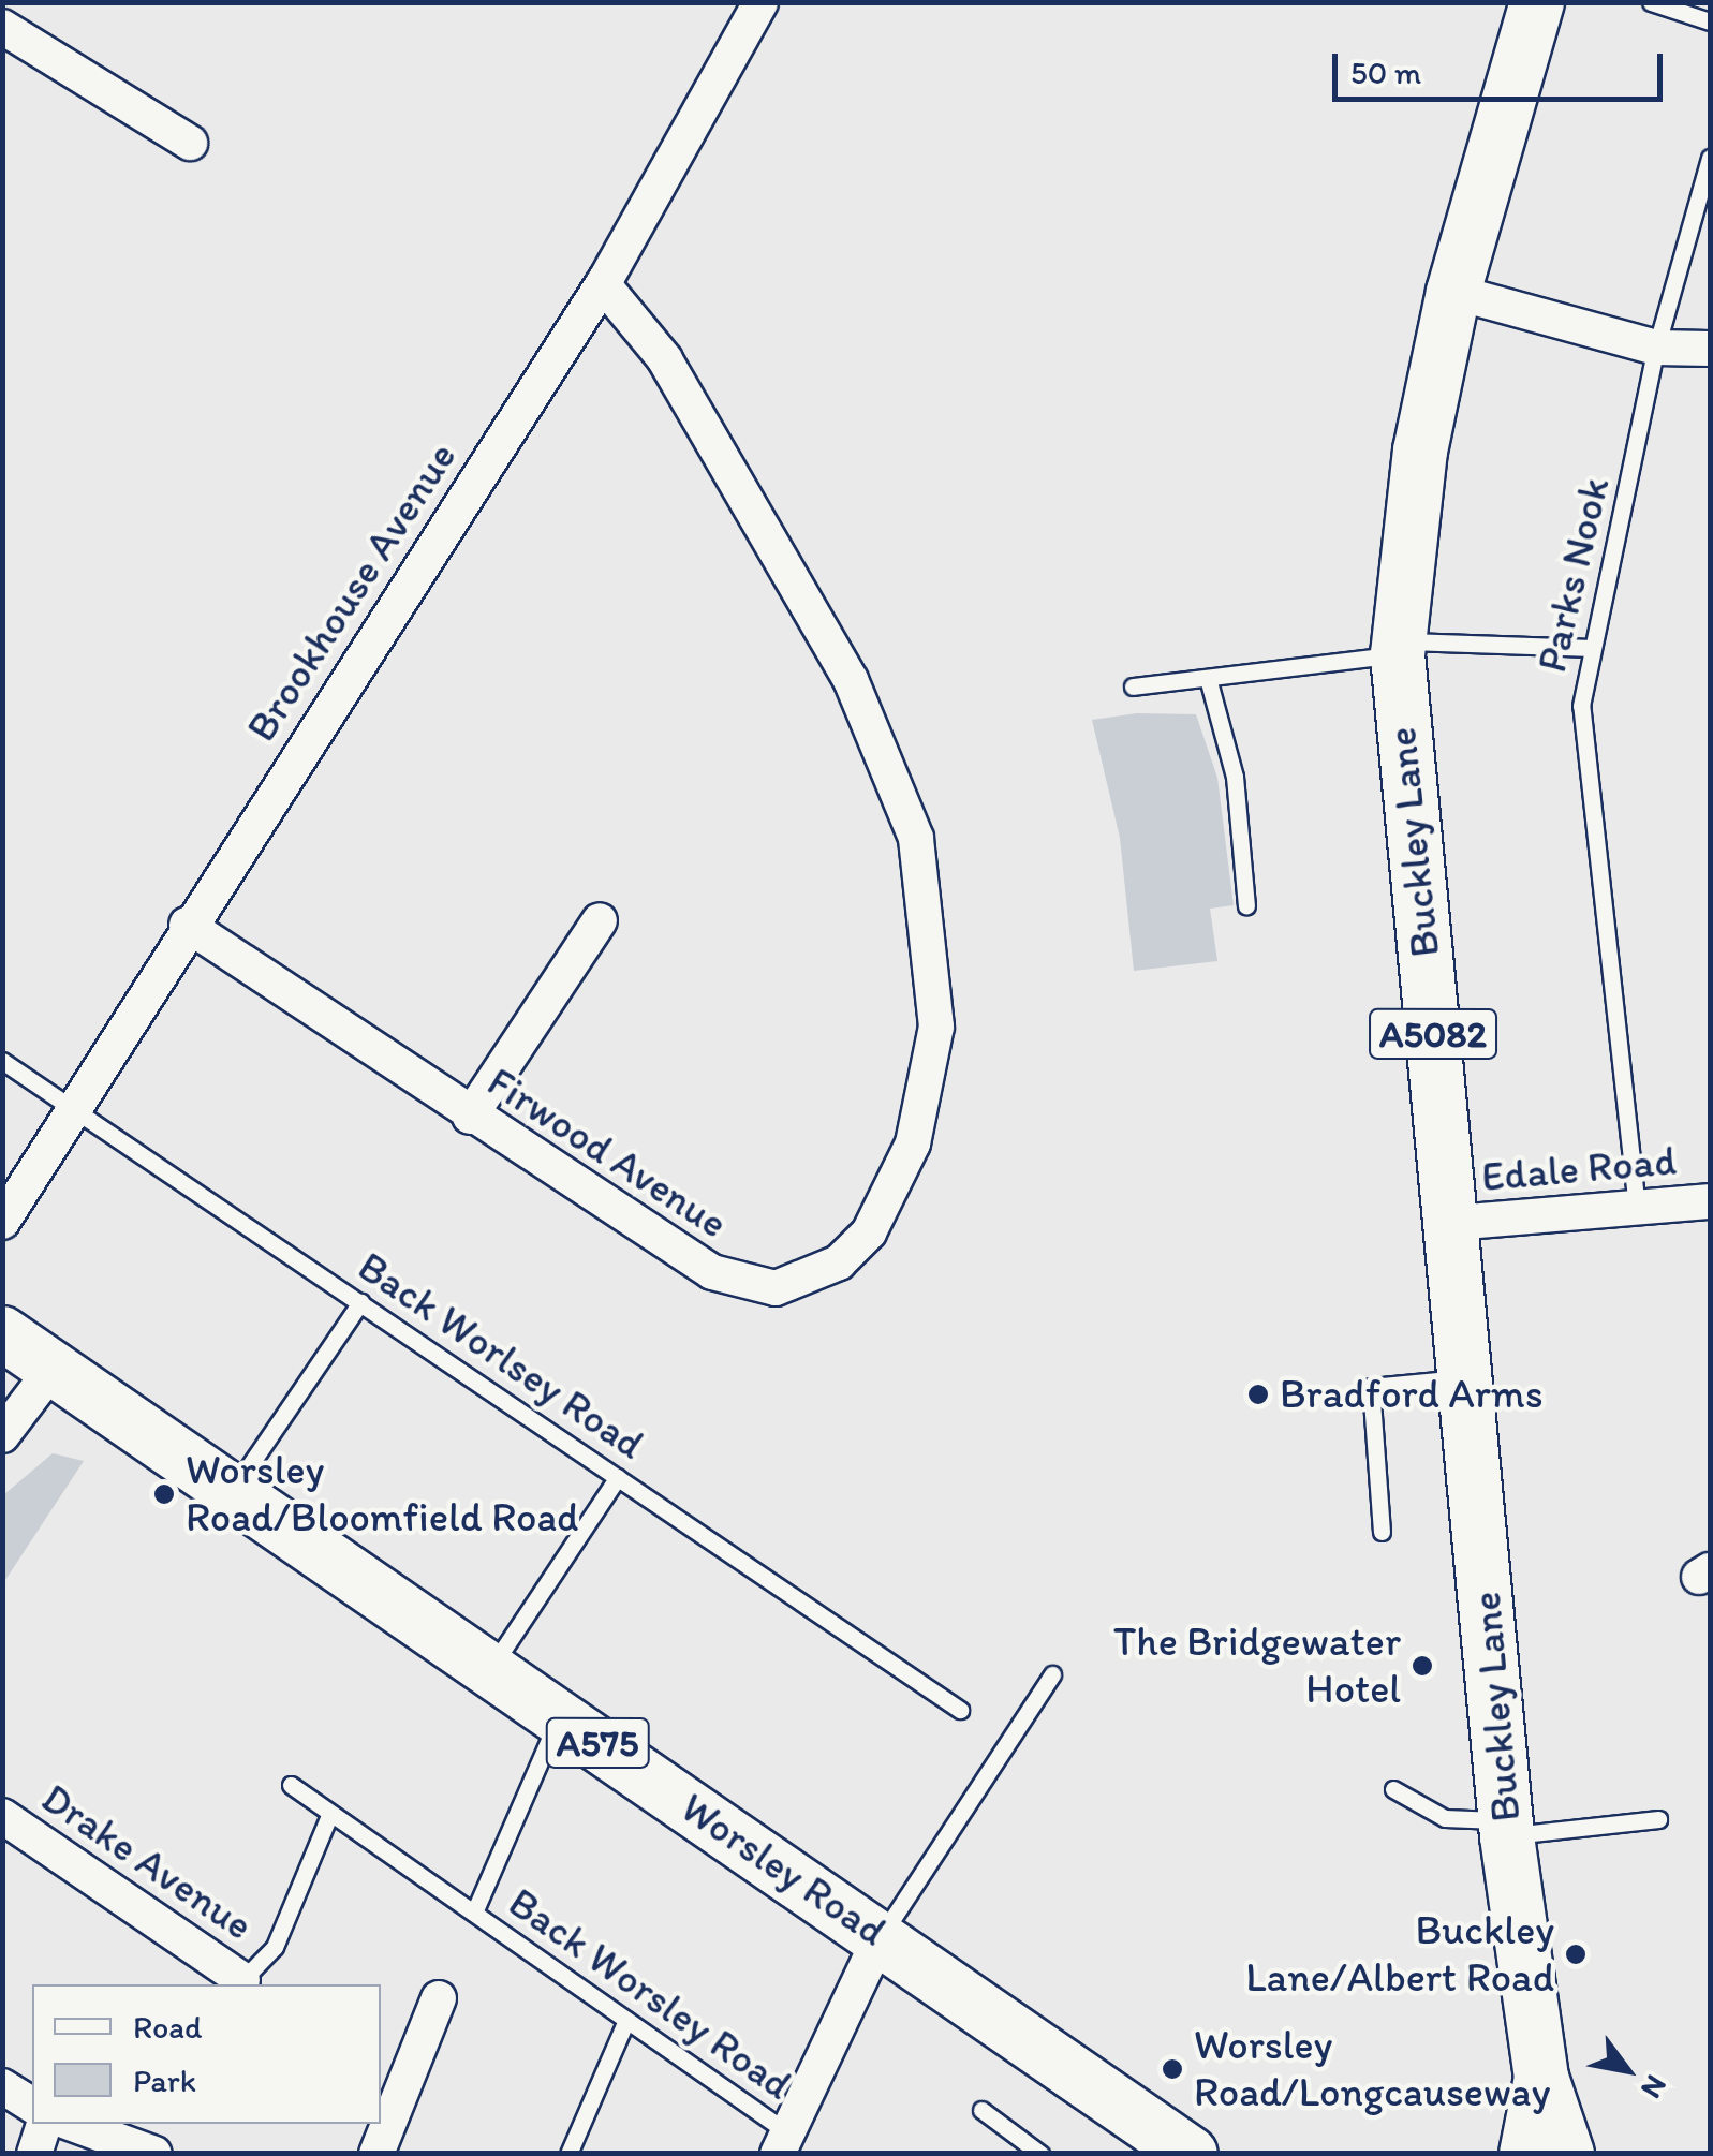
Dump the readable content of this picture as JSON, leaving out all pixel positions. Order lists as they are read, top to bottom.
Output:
{
  "streets": {
    "main road": [
      "Buckley Lane",
      "A5082",
      "A575",
      "Worsley Road"
    ],
    "street": [
      "Brookhouse Avenue",
      "Firwood Avenue",
      "Edale Road",
      "Drake Avenue"
    ],
    "lane": ["Parks Nook", "Back Worlsey Road", "Back Worsley Road"]
  },
  "crossings": [
    ["Parks Nook", "Edale Road"],
    ["Brookhouse Avenue", "Firwood Avenue"],
    ["Brookhouse Avenue", "Back Worlsey Road"],
    ["Buckley Lane", "Edale Road"],
    ["Worsley Road", "Back Worsley Road"]
  ],
  "places": [
    "Bradford Arms",
    "Worsley Road/Bloomfield Road",
    "The Bridgewater Hotel",
    "Buckley Lane/Albert Road",
    "Worsley Road/Longcauseway"
  ],
  "legend": ["Road", "Park"],
  "scale_bar": "50 m",
  "north": "bottom right"
}
